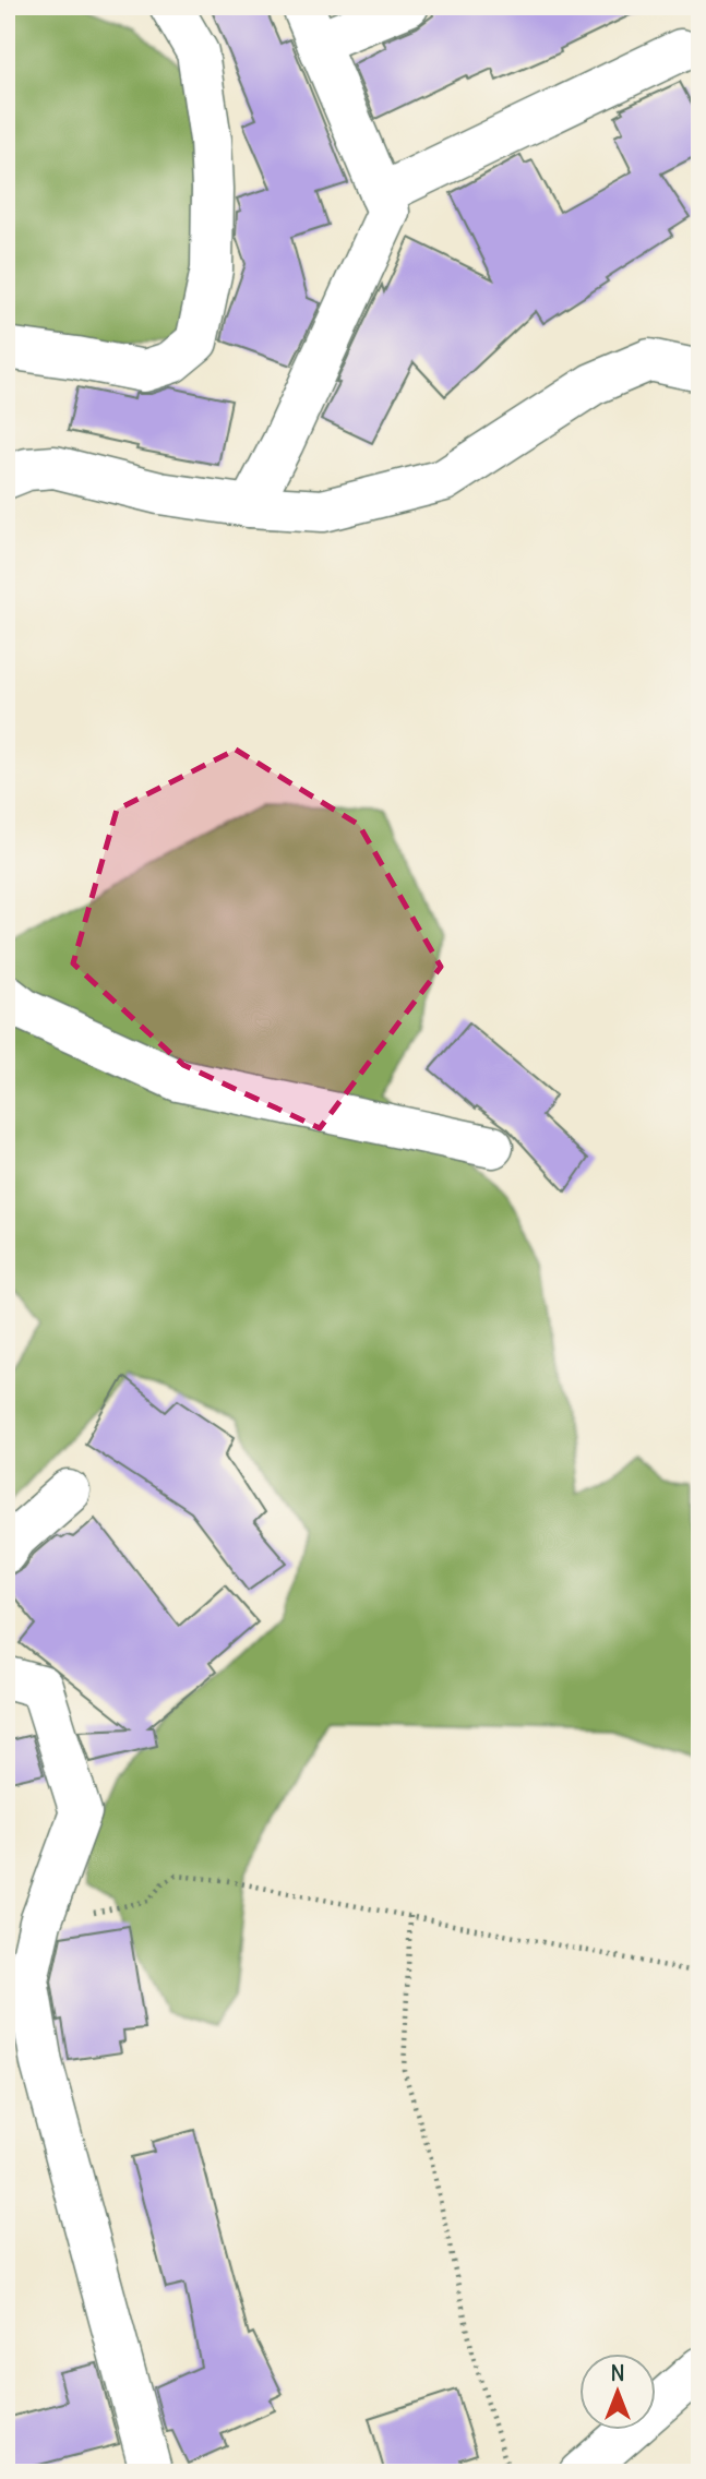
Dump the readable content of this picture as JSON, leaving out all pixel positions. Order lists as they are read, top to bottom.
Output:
{
  "north": "top"
}
